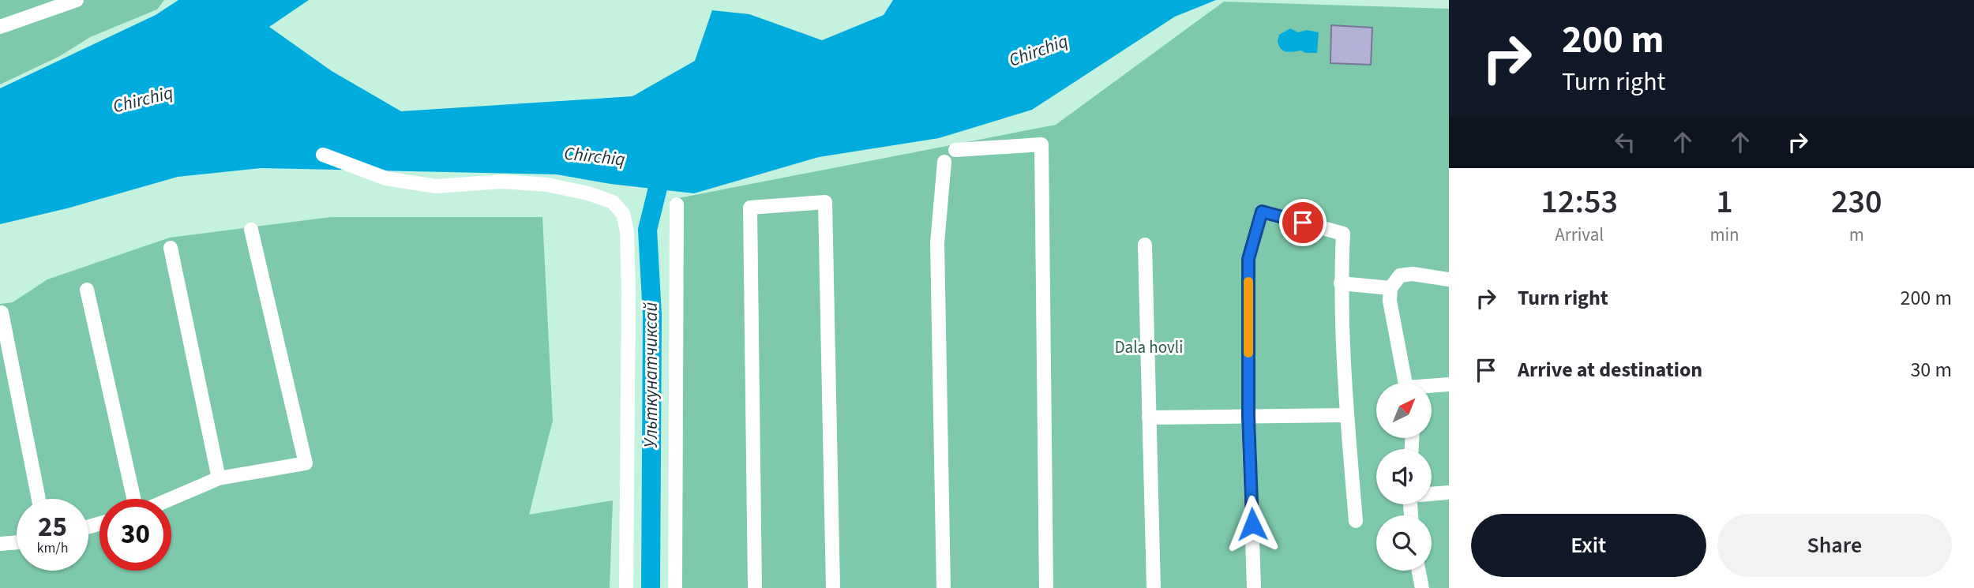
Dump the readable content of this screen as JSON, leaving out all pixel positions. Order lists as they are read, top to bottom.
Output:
{
  "water": ["Chirchiq", "Ульткунатчиксай"],
  "parks": ["Dala hovli"],
  "north": "top right",
  "page": {
    "turn": ["200 m", "Turn right"],
    "eta": [
      "12:53",
      "Arrival",
      "1",
      "min",
      "230",
      "m"
    ],
    "list": [
      {
        "name": "Turn right",
        "value": "200 m"
      },
      {
        "name": "Arrive at destination",
        "value": "30 m"
      }
    ],
    "speed": "25 km/h",
    "limit": "30",
    "buttons": ["Exit", "Share"]
  }
}
